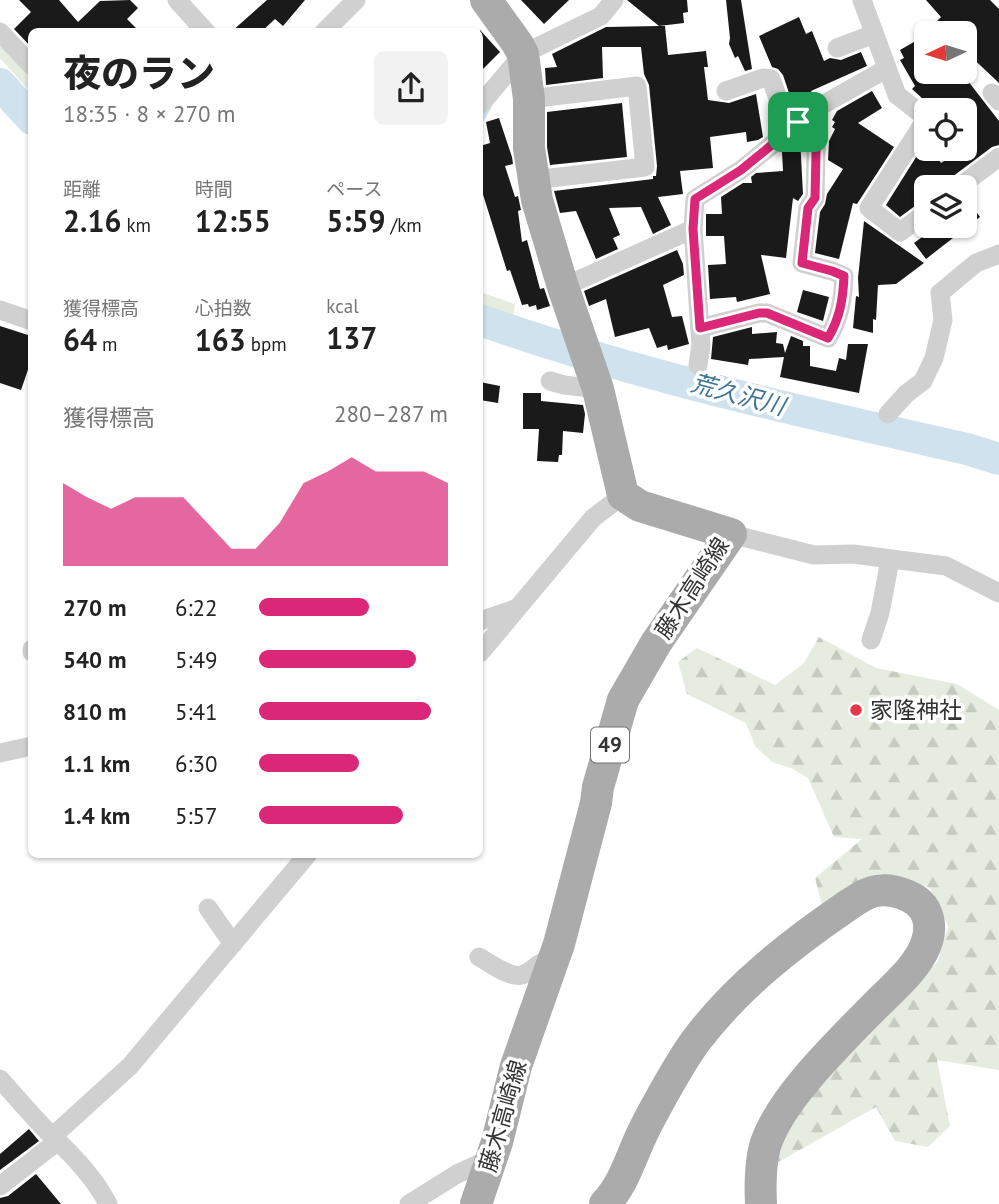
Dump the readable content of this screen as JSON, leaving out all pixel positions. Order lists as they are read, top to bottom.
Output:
{
  "streets": {
    "main road": ["藤木高崎線", "49"]
  },
  "water": ["荒久沢川"],
  "places": ["家隆神社"],
  "north": "left",
  "page": {
    "heading": ["夜のラン", "18:35 · 8 × 270 m"],
    "stats": [
      ["距離", "2.16 km"],
      ["時間", "12:55"],
      ["ペース", "5:59 /km"],
      ["獲得標高", "64 m"],
      ["心拍数", "163 bpm"],
      ["kcal", "137"]
    ],
    "chart": ["獲得標高", "280–287 m"],
    "list": [
      {
        "name": "270 m",
        "note": "6:22"
      },
      {
        "name": "540 m",
        "note": "5:49"
      },
      {
        "name": "810 m",
        "note": "5:41"
      },
      {
        "name": "1.1 km",
        "note": "6:30"
      },
      {
        "name": "1.4 km",
        "note": "5:57"
      }
    ]
  }
}
